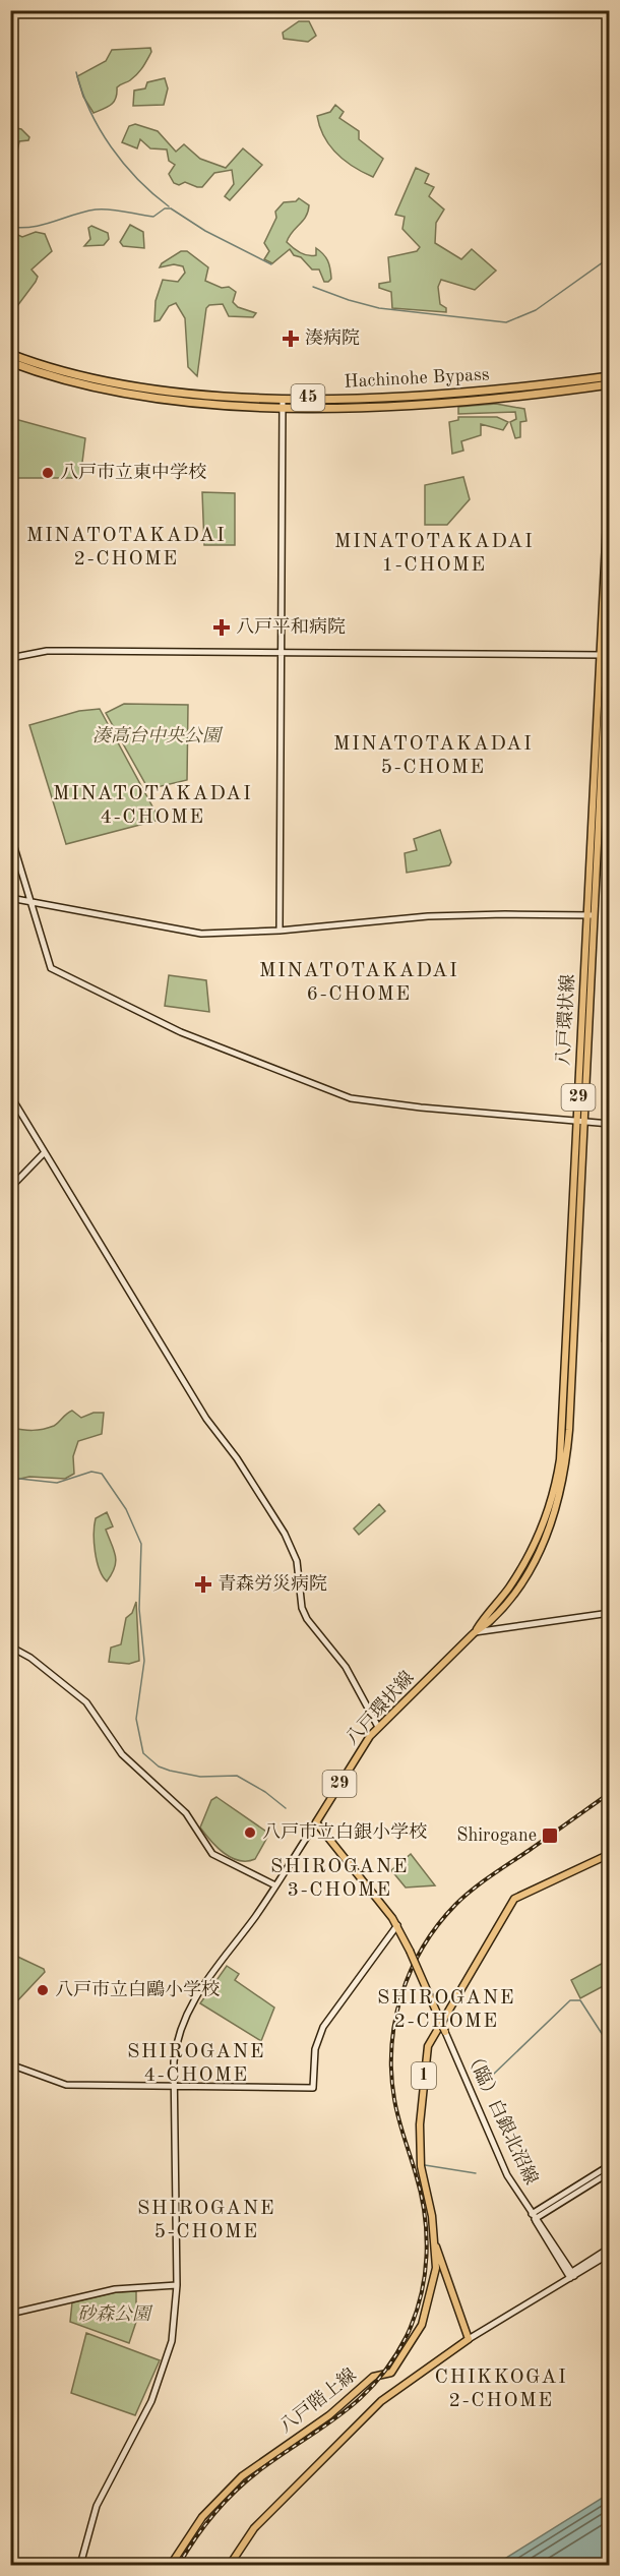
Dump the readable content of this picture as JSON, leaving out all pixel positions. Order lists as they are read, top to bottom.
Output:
{
  "streets": {
    "highway": ["Hachinohe Bypass", "45"],
    "main road": [
      "八戸環状線",
      "29",
      "1",
      "八戸階上線"
    ],
    "street": ["（臨）白銀北沼線"]
  },
  "crossings": [
    ["八戸環状線", "29"],
    ["29", "（臨）白銀北沼線"]
  ],
  "districts": [
    "MINATOTAKADAI 2-CHOME",
    "MINATOTAKADAI 1-CHOME",
    "MINATOTAKADAI 5-CHOME",
    "MINATOTAKADAI 4-CHOME",
    "MINATOTAKADAI 6-CHOME",
    "SHIROGANE 3-CHOME",
    "SHIROGANE 2-CHOME",
    "SHIROGANE 4-CHOME",
    "SHIROGANE 5-CHOME",
    "CHIKKOGAI 2-CHOME"
  ],
  "parks": ["湊高台中央公園", "砂森公園"],
  "places": {
    "health": ["湊病院", "八戸平和病院", "青森労災病院"],
    "other": ["八戸市立東中学校", "八戸市立白銀小学校", "八戸市立白鷗小学校"],
    "transit": ["Shirogane"]
  }
}
